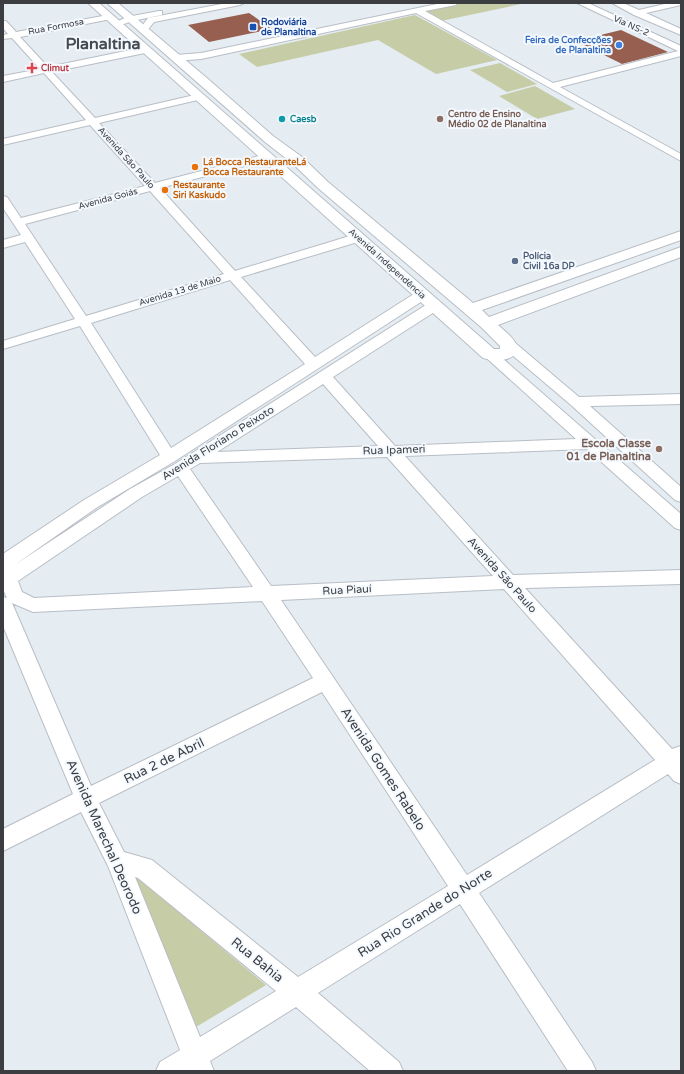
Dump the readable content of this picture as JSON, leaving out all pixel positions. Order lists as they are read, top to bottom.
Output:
{
  "streets": {
    "main road": ["Avenida Independência"],
    "street": [
      "Via NS-2",
      "Rua Formosa",
      "Avenida São Paulo",
      "Avenida Goiás",
      "Avenida 13 de Maio",
      "Avenida Floriano Peixoto",
      "Rua Ipameri",
      "Rua Piauí",
      "Rua 2 de Abril",
      "Avenida Gomes Rabelo",
      "Avenida Marechal Deorodo",
      "Rua Rio Grande do Norte",
      "Rua Bahia"
    ]
  },
  "crossings": [
    ["Rua Formosa", "Avenida São Paulo"],
    ["Rua Formosa", "Avenida Independência"],
    ["Avenida São Paulo", "Avenida Goiás"],
    ["Avenida São Paulo", "Avenida 13 de Maio"],
    ["Avenida São Paulo", "Avenida Floriano Peixoto"],
    ["Avenida São Paulo", "Rua Ipameri"],
    ["Avenida São Paulo", "Rua Piauí"],
    ["Avenida São Paulo", "Rua Rio Grande do Norte"],
    ["Avenida Goiás", "Avenida Independência"],
    ["Avenida Goiás", "Avenida Gomes Rabelo"],
    ["Avenida Independência", "Avenida 13 de Maio"],
    ["Avenida Independência", "Avenida Floriano Peixoto"],
    ["Avenida Independência", "Rua Ipameri"],
    ["Avenida 13 de Maio", "Avenida Gomes Rabelo"],
    ["Avenida Floriano Peixoto", "Rua Ipameri"],
    ["Avenida Floriano Peixoto", "Avenida Gomes Rabelo"],
    ["Avenida Floriano Peixoto", "Avenida Marechal Deorodo"],
    ["Rua Ipameri", "Avenida Gomes Rabelo"],
    ["Rua Piauí", "Avenida Gomes Rabelo"],
    ["Rua Piauí", "Avenida Marechal Deorodo"],
    ["Rua 2 de Abril", "Avenida Gomes Rabelo"],
    ["Rua 2 de Abril", "Avenida Marechal Deorodo"],
    ["Avenida Gomes Rabelo", "Rua Rio Grande do Norte"],
    ["Avenida Marechal Deorodo", "Rua Rio Grande do Norte"],
    ["Avenida Marechal Deorodo", "Rua Bahia"],
    ["Rua Rio Grande do Norte", "Rua Bahia"]
  ],
  "districts": ["Planaltina"],
  "places": {
    "transit": ["Rodoviária de Planaltina"],
    "other": [
      "Feira de Confecções de Planaltina",
      "Caesb",
      "Centro de Ensino Médio 02 de Planaltina",
      "Lá Bocca RestauranteLá Bocca Restaurante",
      "Restaurante Siri Kaskudo",
      "Polícia Civil 16a DP",
      "Escola Classe 01 de Planaltina"
    ],
    "health": ["Climut"]
  }
}
